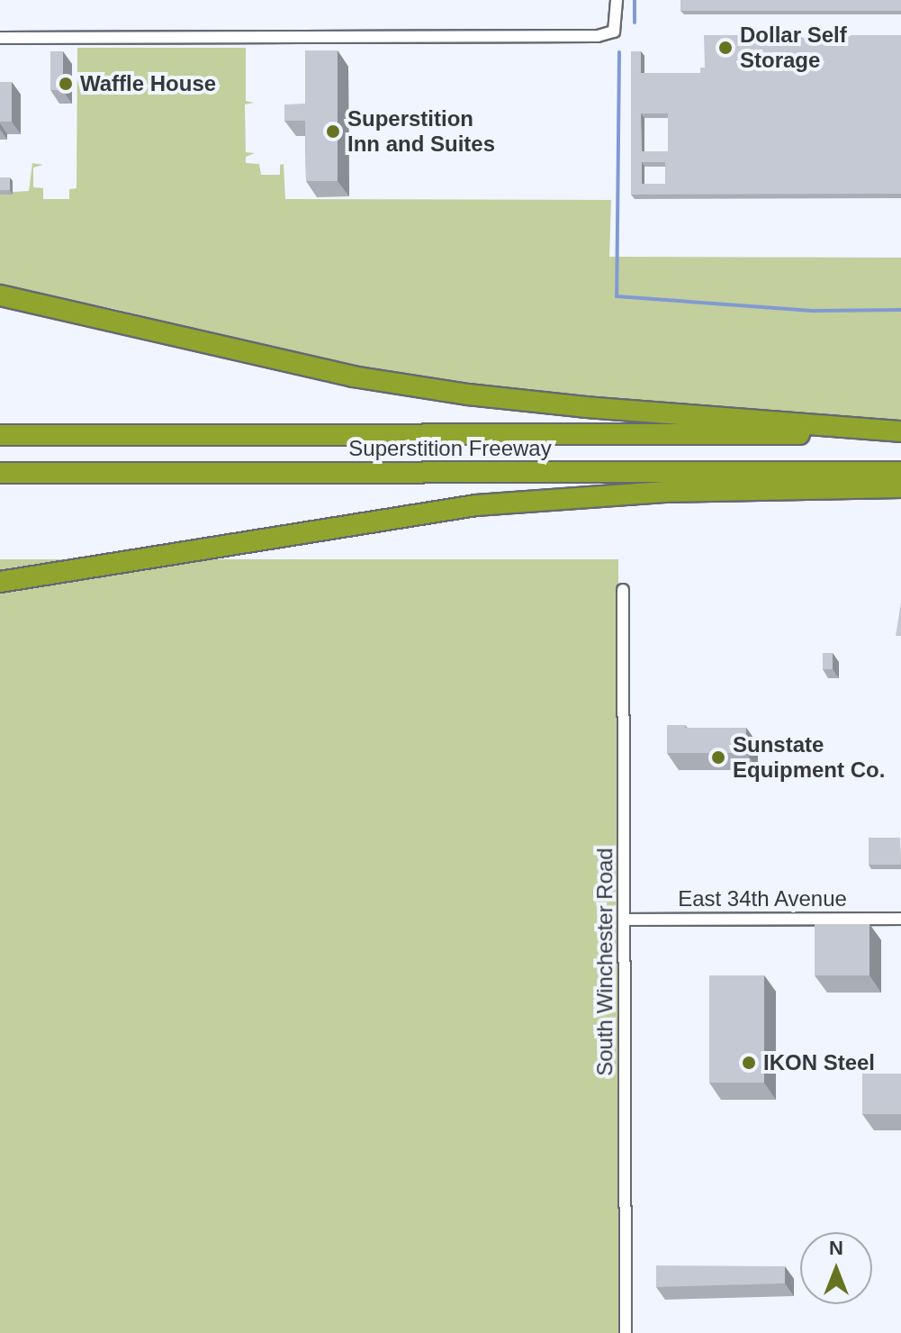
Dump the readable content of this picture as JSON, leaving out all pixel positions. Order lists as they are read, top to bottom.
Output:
{
  "streets": {
    "highway": ["Superstition Freeway"],
    "street": ["East 34th Avenue", "South Winchester Road"]
  },
  "crossings": [
    ["East 34th Avenue", "South Winchester Road"]
  ],
  "places": [
    "Dollar Self Storage",
    "Waffle House",
    "Superstition Inn and Suites",
    "Sunstate Equipment Co.",
    "IKON Steel"
  ],
  "north": "top"
}
